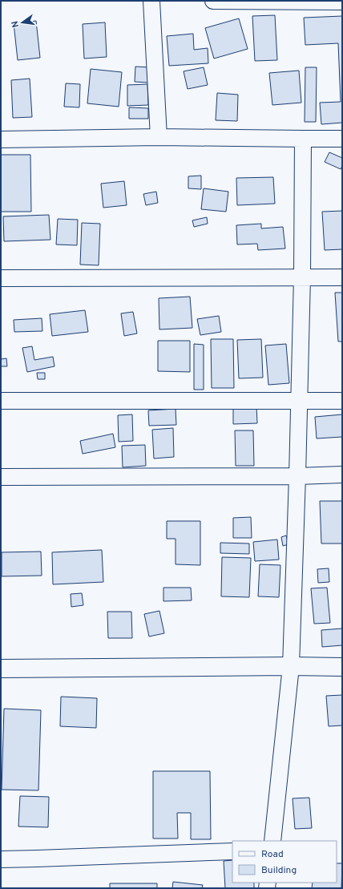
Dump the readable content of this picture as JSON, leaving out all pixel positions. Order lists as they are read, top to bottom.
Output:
{
  "legend": ["Road", "Building"],
  "north": "left"
}
